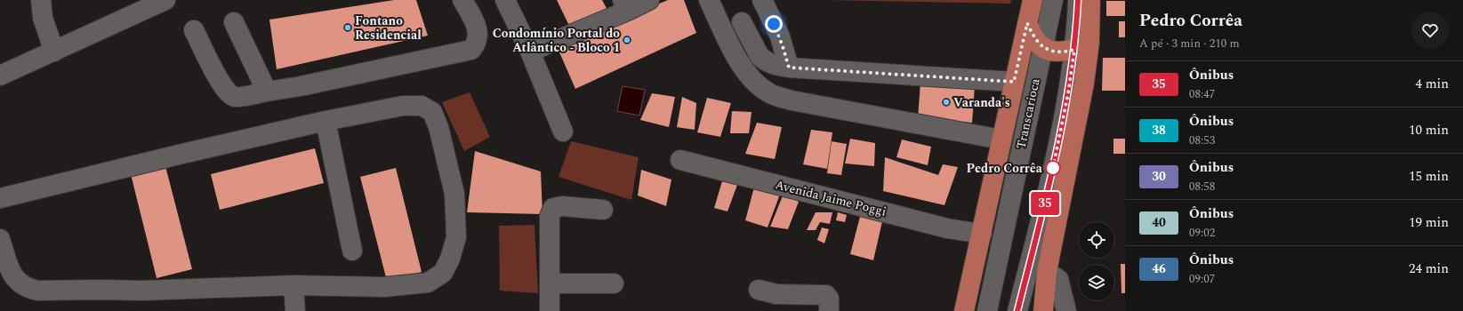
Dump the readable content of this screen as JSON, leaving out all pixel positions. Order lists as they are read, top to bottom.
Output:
{
  "streets": {
    "street": ["Transcarioca", "Avenida Jaime Poggi"]
  },
  "places": [
    "Fontano Residencial",
    "Condomínio Portal do Atlântico - Bloco 1",
    "Varanda's",
    "Pedro Corrêa"
  ],
  "lines": ["bus line 35"],
  "page": {
    "on_map": "35",
    "heading": ["Pedro Corrêa", "A pé · 3 min · 210 m"],
    "list": [
      {
        "mark": "35",
        "name": "Ônibus",
        "note": "08:47",
        "value": "4 min"
      },
      {
        "mark": "38",
        "name": "Ônibus",
        "note": "08:53",
        "value": "10 min"
      },
      {
        "mark": "30",
        "name": "Ônibus",
        "note": "08:58",
        "value": "15 min"
      },
      {
        "mark": "40",
        "name": "Ônibus",
        "note": "09:02",
        "value": "19 min"
      },
      {
        "mark": "46",
        "name": "Ônibus",
        "note": "09:07",
        "value": "24 min"
      }
    ]
  }
}
